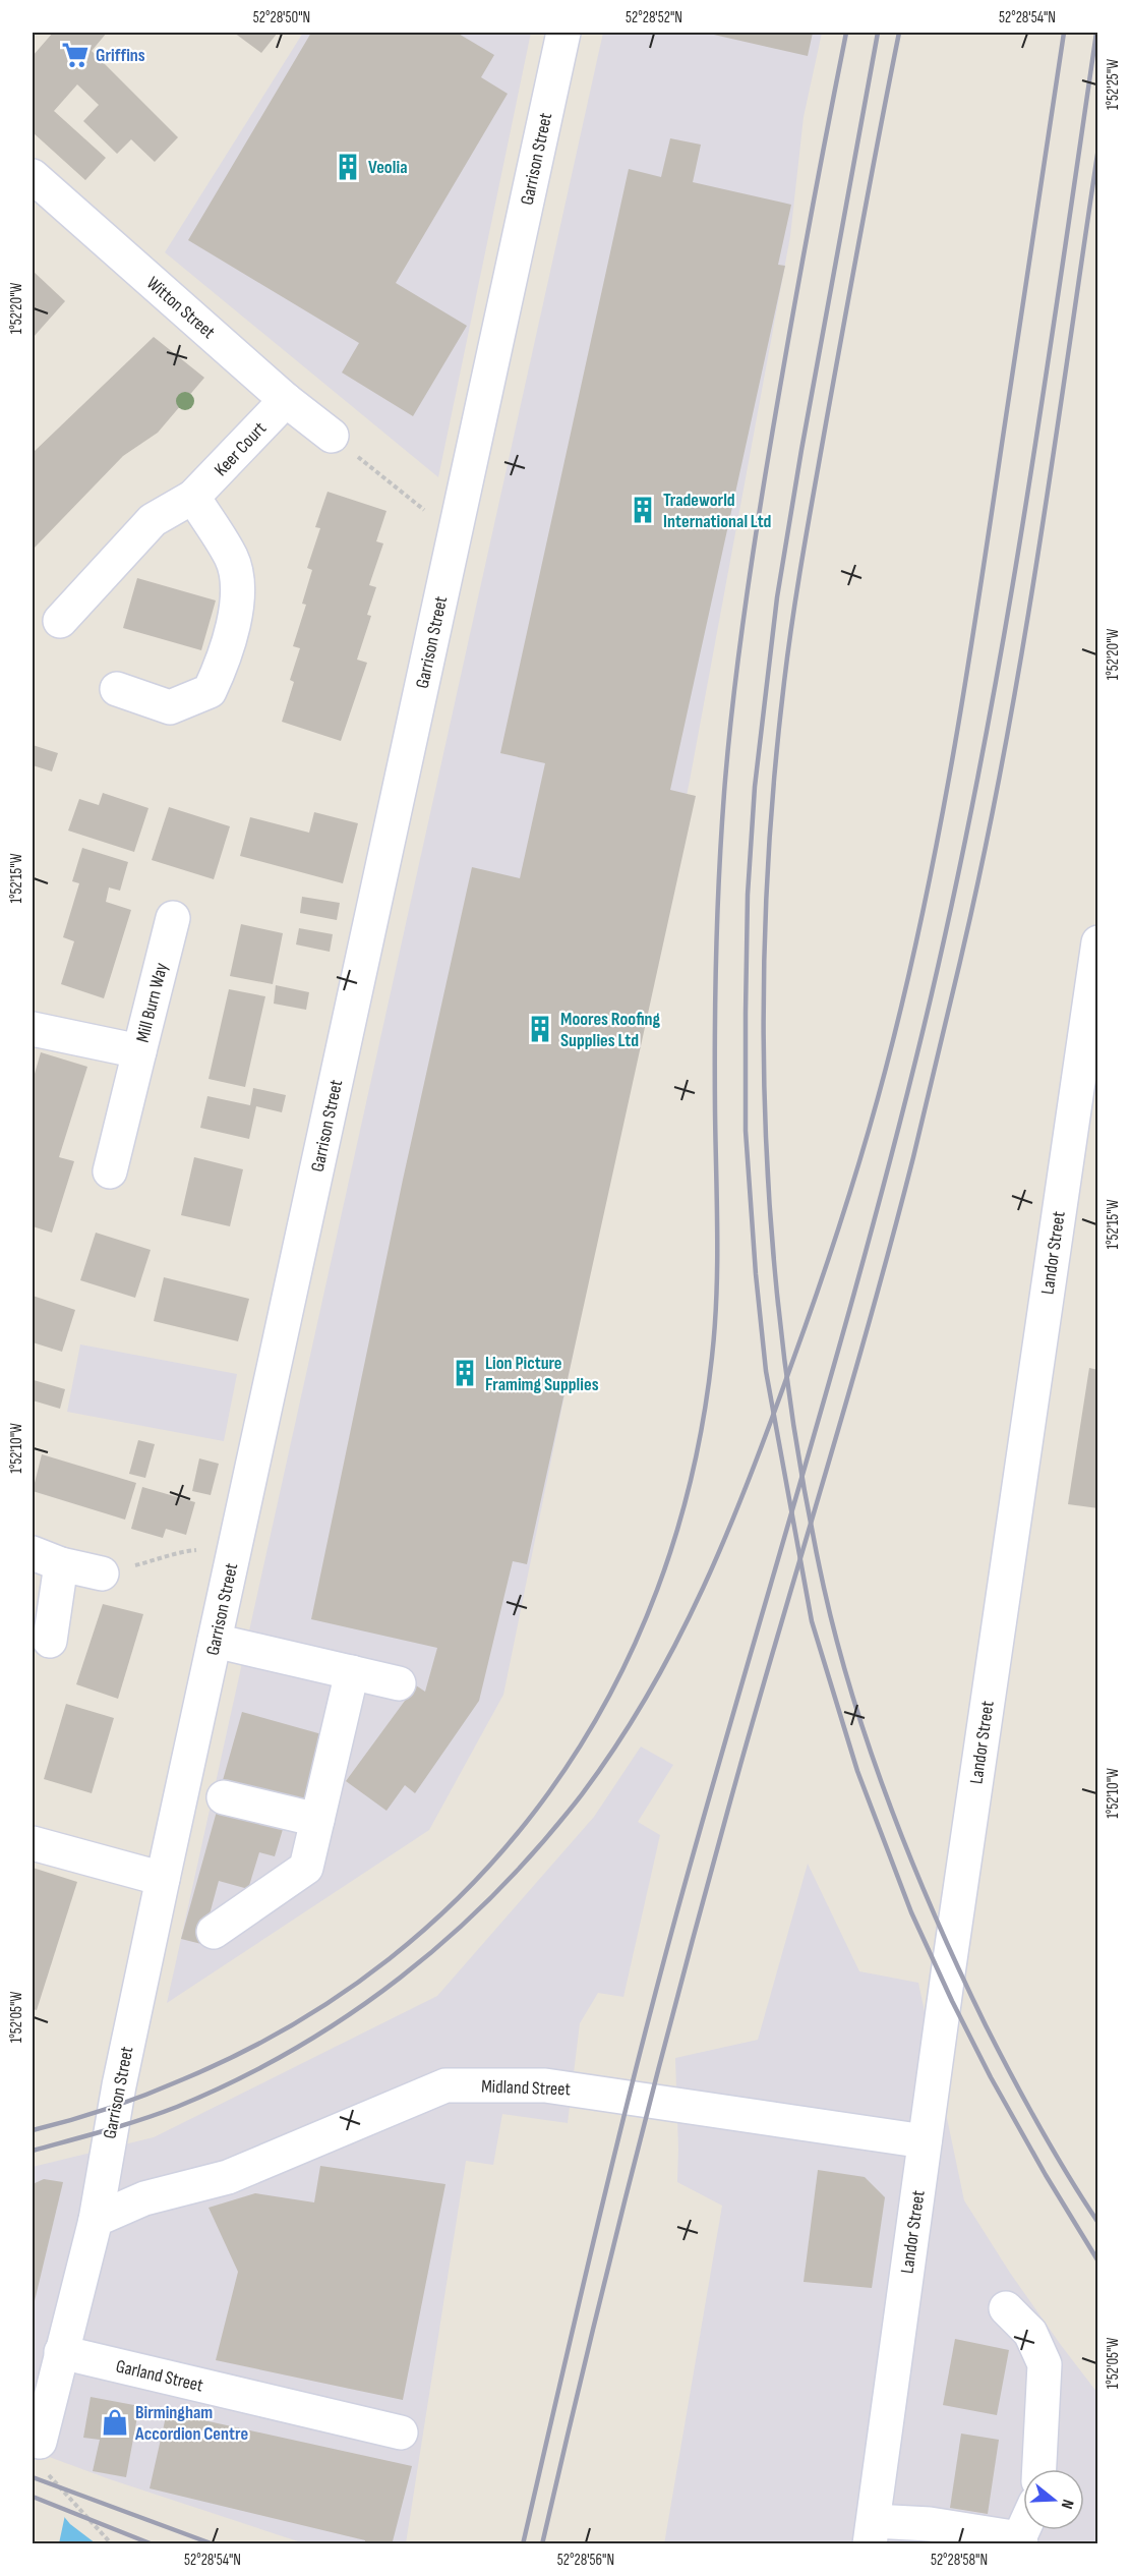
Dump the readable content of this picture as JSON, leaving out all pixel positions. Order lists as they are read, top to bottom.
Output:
{
  "streets": {
    "street": [
      "Garrison Street",
      "Witton Street",
      "Keer Court",
      "Mill Burn Way",
      "Landor Street",
      "Midland Street",
      "Garland Street"
    ]
  },
  "crossings": [
    ["Garrison Street", "Midland Street"],
    ["Garrison Street", "Garland Street"],
    ["Witton Street", "Keer Court"],
    ["Landor Street", "Midland Street"]
  ],
  "places": {
    "supermarket": ["Griffins"],
    "building": [
      "Veolia",
      "Tradeworld International Ltd",
      "Moores Roofing Supplies Ltd",
      "Lion Picture Framimg Supplies"
    ],
    "shop": ["Birmingham Accordion Centre"]
  },
  "north": "right",
  "coordinates": [
    "52°28'50\"N",
    "52°28'52\"N",
    "52°28'54\"N",
    "1°52'25\"W",
    "1°52'20\"W",
    "1°52'15\"W",
    "1°52'10\"W",
    "1°52'05\"W",
    "52°28'56\"N",
    "52°28'58\"N"
  ]
}
